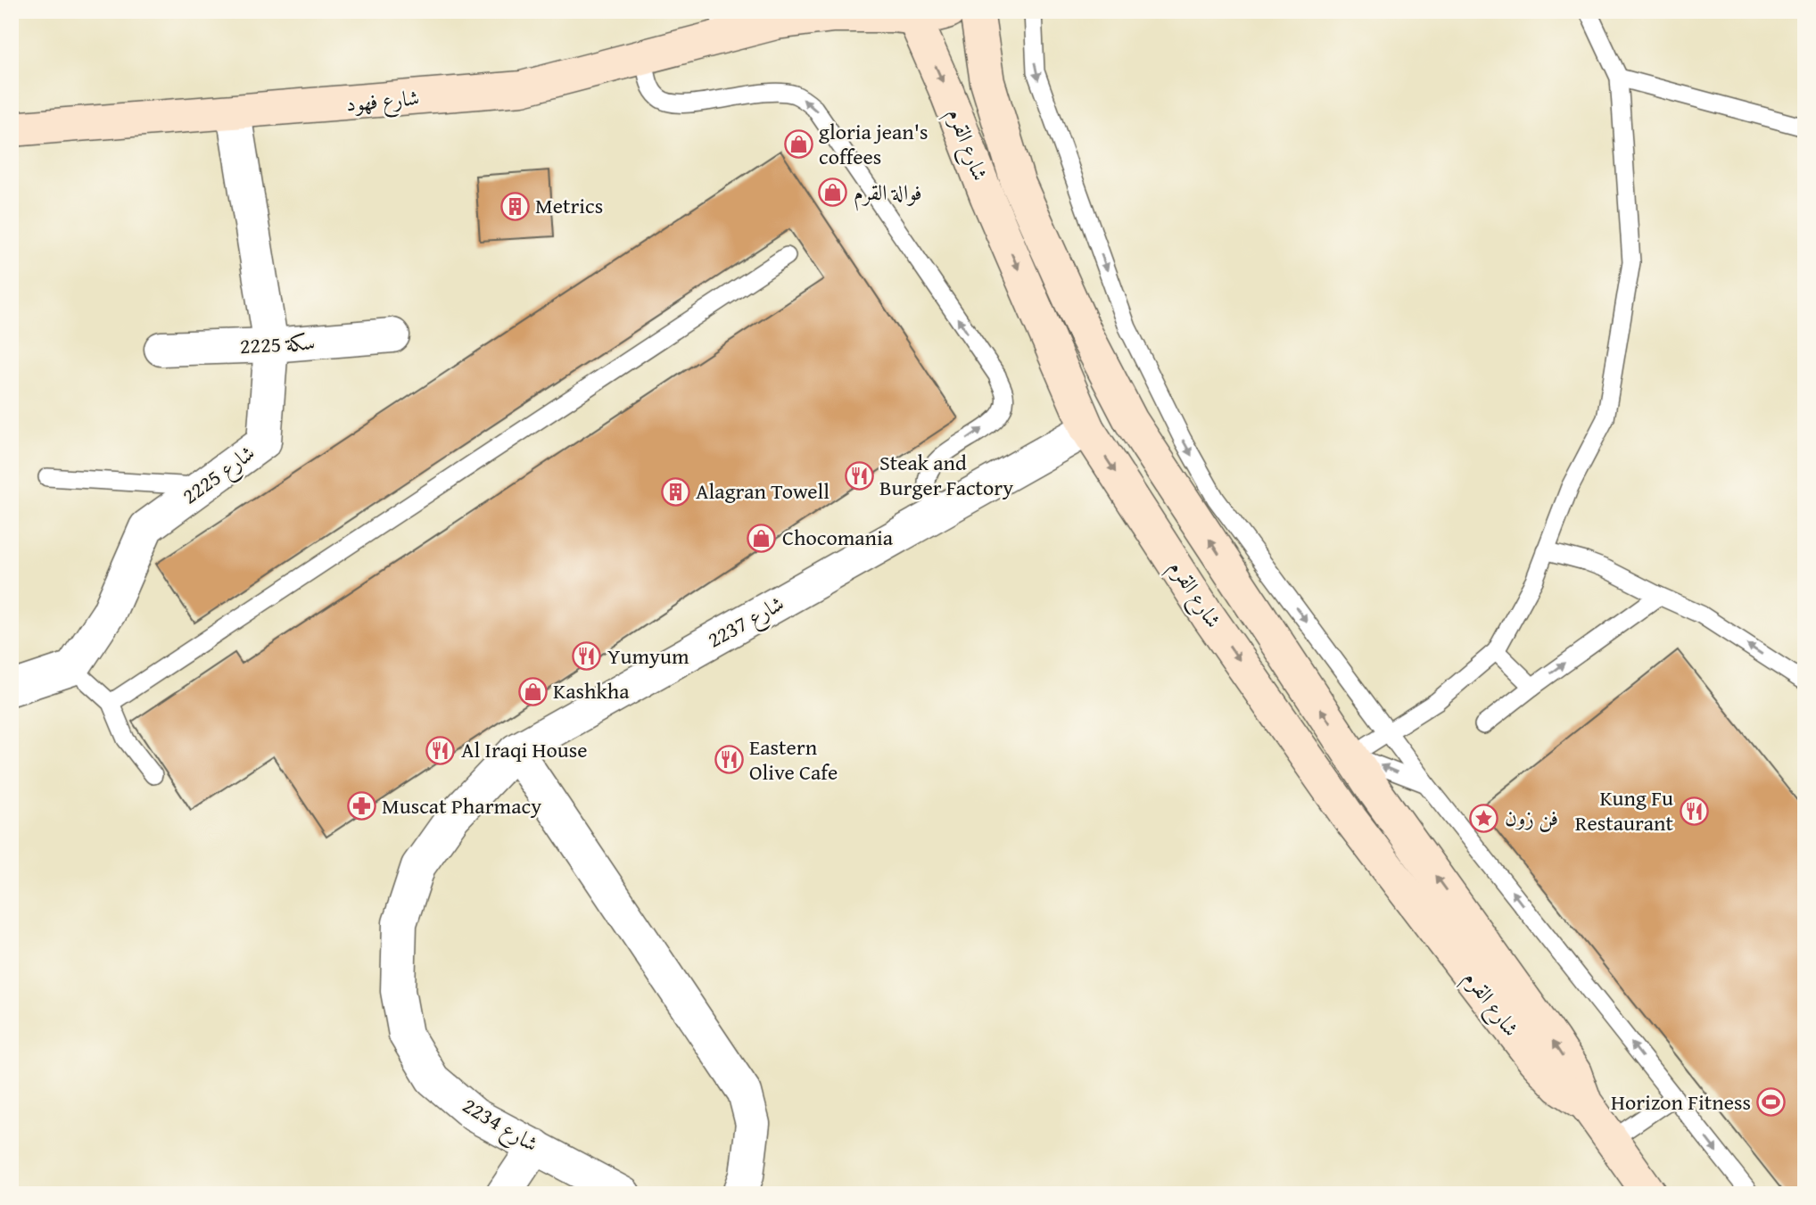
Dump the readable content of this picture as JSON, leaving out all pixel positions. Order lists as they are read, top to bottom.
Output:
{
  "streets": {
    "main road": ["شارع فهود", "شارع القرم"],
    "street": [
      "سكة 2225",
      "شارع 2225",
      "2237 شارع",
      "2234 شارع"
    ]
  },
  "crossings": [
    ["شارع فهود", "شارع القرم"],
    ["شارع فهود", "شارع 2225"],
    ["شارع القرم", "2237 شارع"],
    ["سكة 2225", "شارع 2225"],
    ["2237 شارع", "2234 شارع"]
  ],
  "places": {
    "shop": [
      "gloria jean's coffees",
      "فوالة القرم",
      "Chocomania",
      "Kashkha"
    ],
    "building": ["Metrics", "Alagran Towell"],
    "restaurant": [
      "Steak and Burger Factory",
      "Yumyum",
      "Al Iraqi House",
      "Eastern Olive Cafe",
      "Kung Fu Restaurant"
    ],
    "pharmacy": ["Muscat Pharmacy"],
    "place": ["فن زون"],
    "sports": ["Horizon Fitness"]
  }
}
